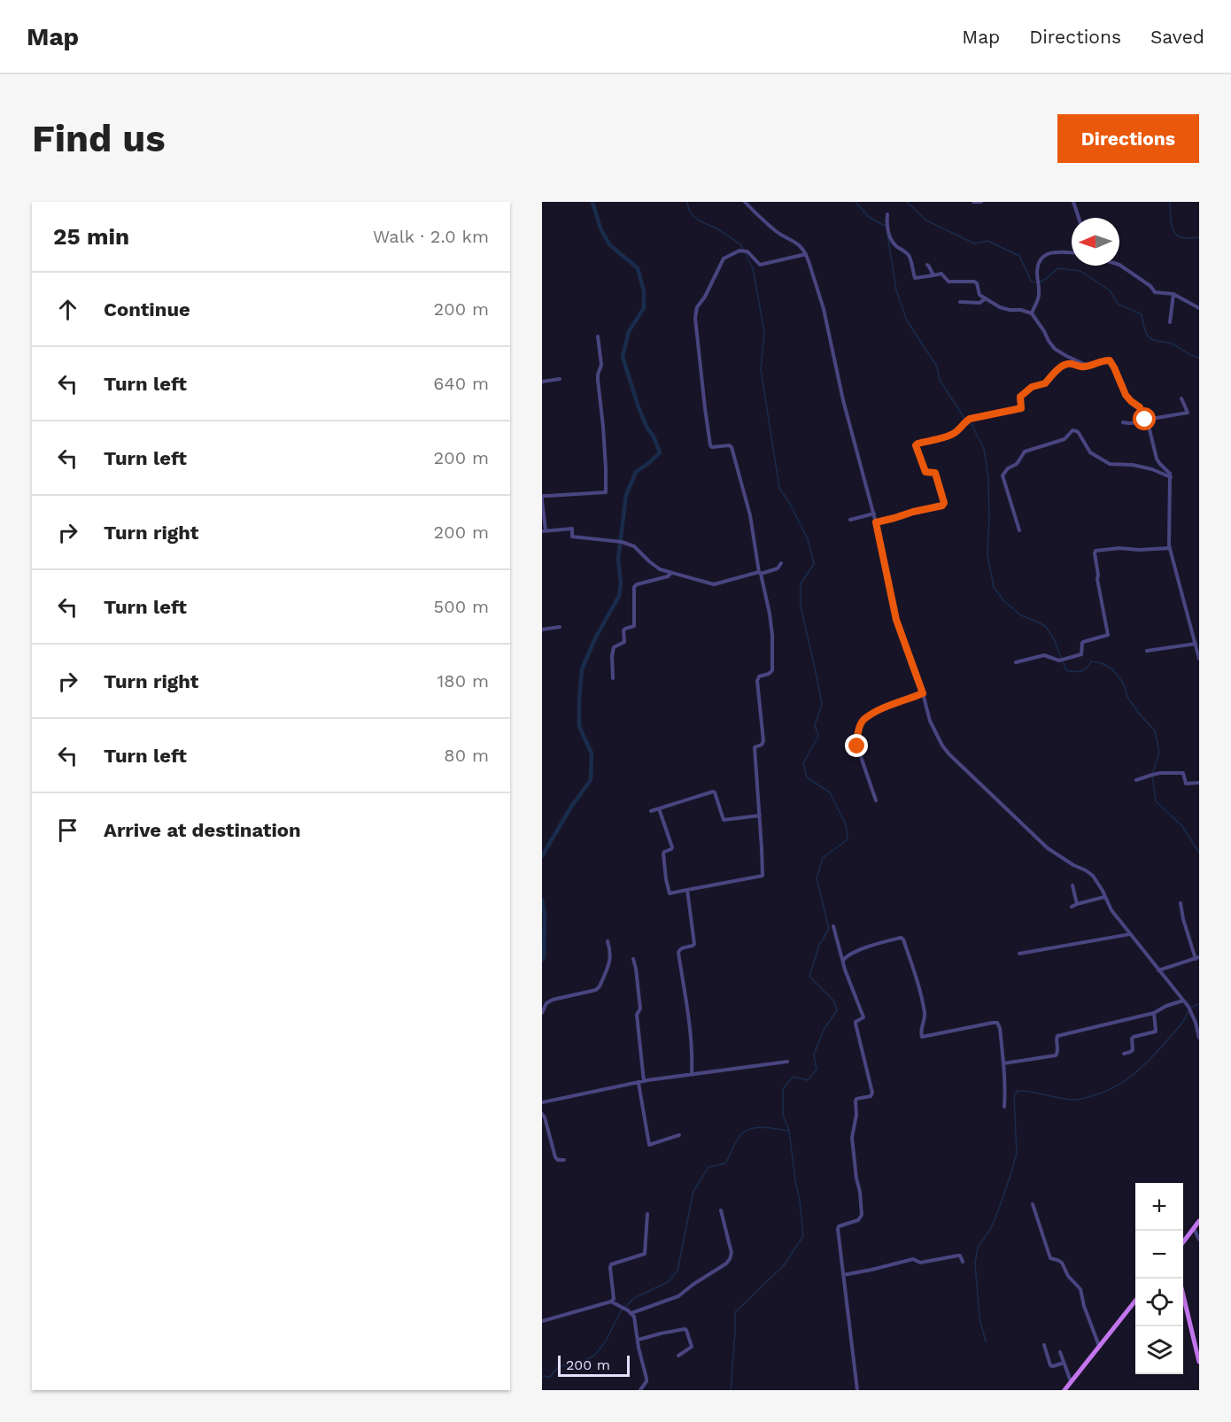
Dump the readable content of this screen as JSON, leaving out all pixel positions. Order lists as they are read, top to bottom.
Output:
{
  "scale_bar": "200 m",
  "north": "left",
  "page": {
    "header": "Map",
    "nav": ["Map", "Directions", "Saved"],
    "buttons": "Directions",
    "title": "Find us",
    "heading": ["25 min", "Walk · 2.0 km"],
    "list": [
      ["Continue", "200 m"],
      ["Turn left", "640 m"],
      ["Turn left", "200 m"],
      ["Turn right", "200 m"],
      ["Turn left", "500 m"],
      ["Turn right", "180 m"],
      ["Turn left", "80 m"],
      "Arrive at destination"
    ],
    "map_buttons": ["+", "−"],
    "scale": "200 m"
  }
}
